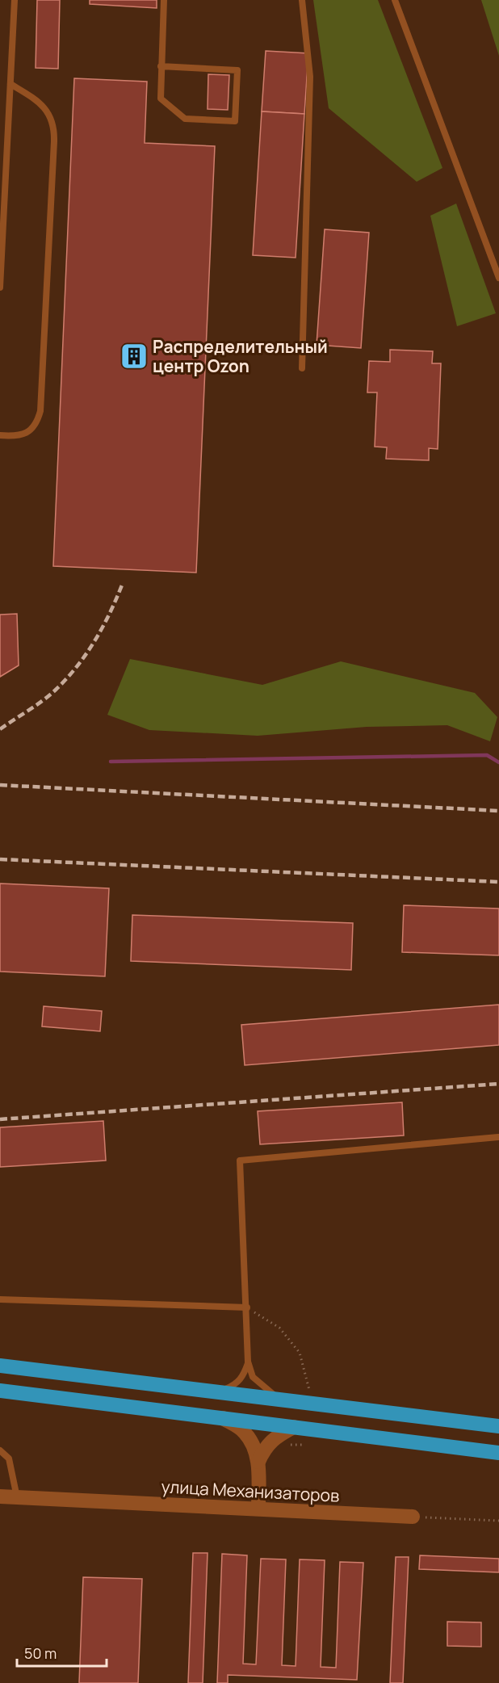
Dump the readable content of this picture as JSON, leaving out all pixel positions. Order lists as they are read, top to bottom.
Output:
{
  "streets": {
    "street": ["улица Механизаторов"]
  },
  "places": {
    "building": ["Распределительный центр Ozon"]
  },
  "scale_bar": "50 m"
}
